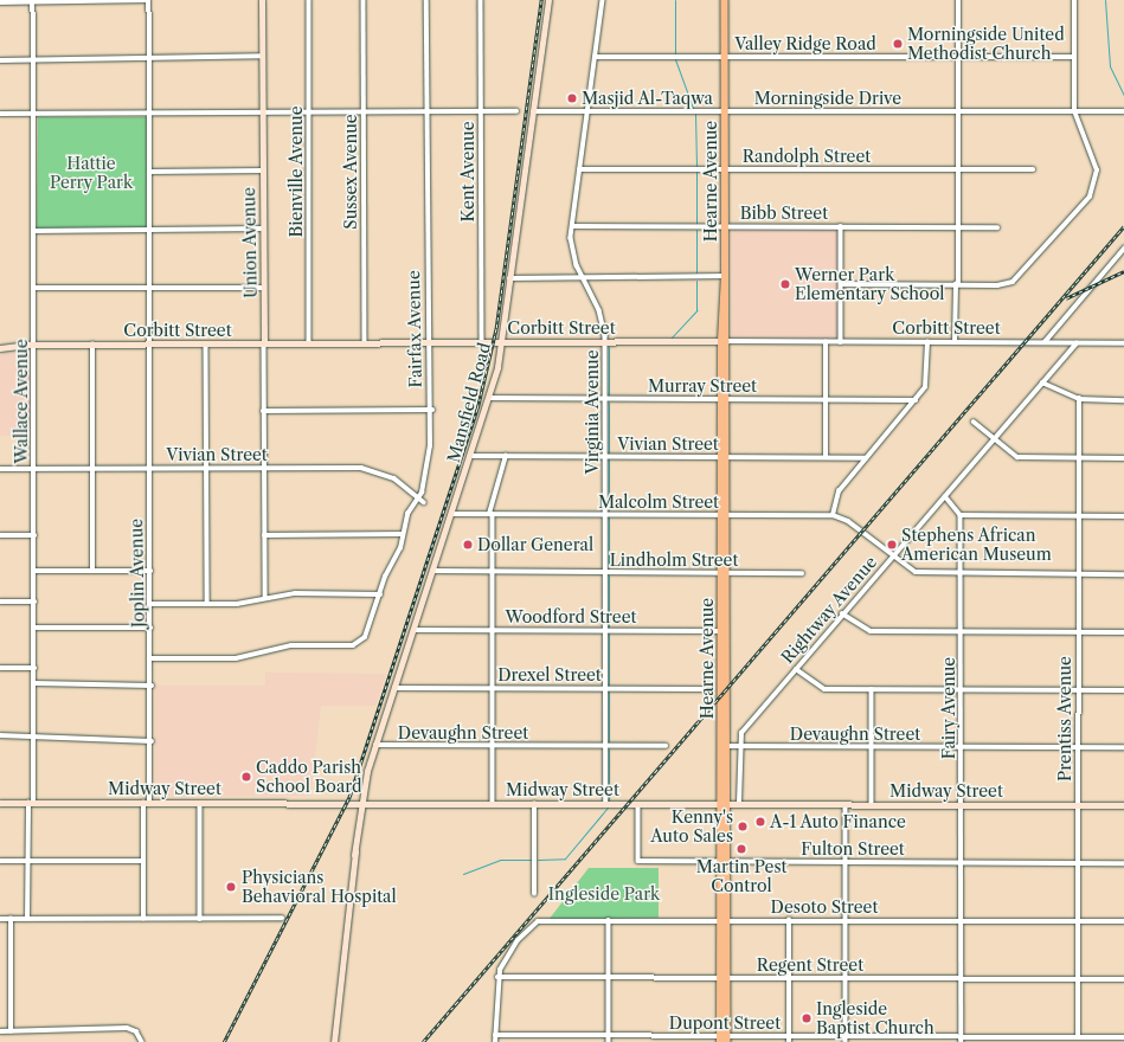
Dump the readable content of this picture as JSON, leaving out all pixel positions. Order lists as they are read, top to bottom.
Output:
{
  "streets": {
    "main road": ["Hearne Avenue"],
    "street": [
      "Valley Ridge Road",
      "Morningside Drive",
      "Randolph Street",
      "Bienville Avenue",
      "Sussex Avenue",
      "Kent Avenue",
      "Bibb Street",
      "Union Avenue",
      "Corbitt Street",
      "Fairfax Avenue",
      "Murray Street",
      "Wallace Avenue",
      "Mansfield Road",
      "Virginia Avenue",
      "Vivian Street",
      "Malcolm Street",
      "Lindholm Street",
      "Joplin Avenue",
      "Rightway Avenue",
      "Woodford Street",
      "Drexel Street",
      "Fairy Avenue",
      "Prentiss Avenue",
      "Devaughn Street",
      "Midway Street",
      "Fulton Street",
      "Desoto Street",
      "Regent Street",
      "Dupont Street"
    ]
  },
  "crossings": [
    ["Valley Ridge Road", "Hearne Avenue"],
    ["Valley Ridge Road", "Virginia Avenue"],
    ["Morningside Drive", "Hearne Avenue"],
    ["Morningside Drive", "Mansfield Road"],
    ["Morningside Drive", "Virginia Avenue"],
    ["Randolph Street", "Hearne Avenue"],
    ["Randolph Street", "Virginia Avenue"],
    ["Bienville Avenue", "Corbitt Street"],
    ["Sussex Avenue", "Corbitt Street"],
    ["Kent Avenue", "Corbitt Street"],
    ["Hearne Avenue", "Bibb Street"],
    ["Hearne Avenue", "Corbitt Street"],
    ["Hearne Avenue", "Murray Street"],
    ["Hearne Avenue", "Vivian Street"],
    ["Hearne Avenue", "Malcolm Street"],
    ["Hearne Avenue", "Lindholm Street"],
    ["Hearne Avenue", "Woodford Street"],
    ["Hearne Avenue", "Devaughn Street"],
    ["Hearne Avenue", "Midway Street"],
    ["Hearne Avenue", "Fulton Street"],
    ["Hearne Avenue", "Desoto Street"],
    ["Hearne Avenue", "Regent Street"],
    ["Hearne Avenue", "Dupont Street"],
    ["Bibb Street", "Virginia Avenue"],
    ["Union Avenue", "Corbitt Street"],
    ["Union Avenue", "Vivian Street"],
    ["Corbitt Street", "Fairfax Avenue"],
    ["Corbitt Street", "Wallace Avenue"],
    ["Corbitt Street", "Mansfield Road"],
    ["Corbitt Street", "Virginia Avenue"],
    ["Corbitt Street", "Joplin Avenue"],
    ["Corbitt Street", "Rightway Avenue"],
    ["Fairfax Avenue", "Vivian Street"],
    ["Fairfax Avenue", "Joplin Avenue"],
    ["Murray Street", "Mansfield Road"],
    ["Murray Street", "Virginia Avenue"],
    ["Wallace Avenue", "Vivian Street"],
    ["Wallace Avenue", "Midway Street"],
    ["Mansfield Road", "Vivian Street"],
    ["Mansfield Road", "Malcolm Street"],
    ["Mansfield Road", "Lindholm Street"],
    ["Mansfield Road", "Woodford Street"],
    ["Mansfield Road", "Drexel Street"],
    ["Mansfield Road", "Devaughn Street"],
    ["Mansfield Road", "Midway Street"],
    ["Virginia Avenue", "Vivian Street"],
    ["Virginia Avenue", "Malcolm Street"],
    ["Virginia Avenue", "Lindholm Street"],
    ["Virginia Avenue", "Woodford Street"],
    ["Virginia Avenue", "Drexel Street"],
    ["Virginia Avenue", "Devaughn Street"],
    ["Virginia Avenue", "Midway Street"],
    ["Vivian Street", "Joplin Avenue"],
    ["Joplin Avenue", "Midway Street"],
    ["Rightway Avenue", "Devaughn Street"],
    ["Rightway Avenue", "Midway Street"],
    ["Fairy Avenue", "Devaughn Street"],
    ["Fairy Avenue", "Midway Street"],
    ["Fairy Avenue", "Fulton Street"],
    ["Fairy Avenue", "Desoto Street"],
    ["Fairy Avenue", "Regent Street"],
    ["Fairy Avenue", "Dupont Street"],
    ["Prentiss Avenue", "Devaughn Street"],
    ["Prentiss Avenue", "Midway Street"],
    ["Prentiss Avenue", "Fulton Street"],
    ["Prentiss Avenue", "Desoto Street"],
    ["Prentiss Avenue", "Regent Street"],
    ["Prentiss Avenue", "Dupont Street"],
    ["Midway Street", "Fulton Street"],
    ["Desoto Street", "Regent Street"]
  ],
  "parks": ["Hattie Perry Park", "Ingleside Park"],
  "places": [
    "Morningside United Methodist Church",
    "Masjid Al-Taqwa",
    "Werner Park Elementary School",
    "Dollar General",
    "Stephens African American Museum",
    "Caddo Parish School Board",
    "A-1 Auto Finance",
    "Kenny's Auto Sales",
    "Martin Pest Control",
    "Physicians Behavioral Hospital",
    "Ingleside Baptist Church"
  ]
}
